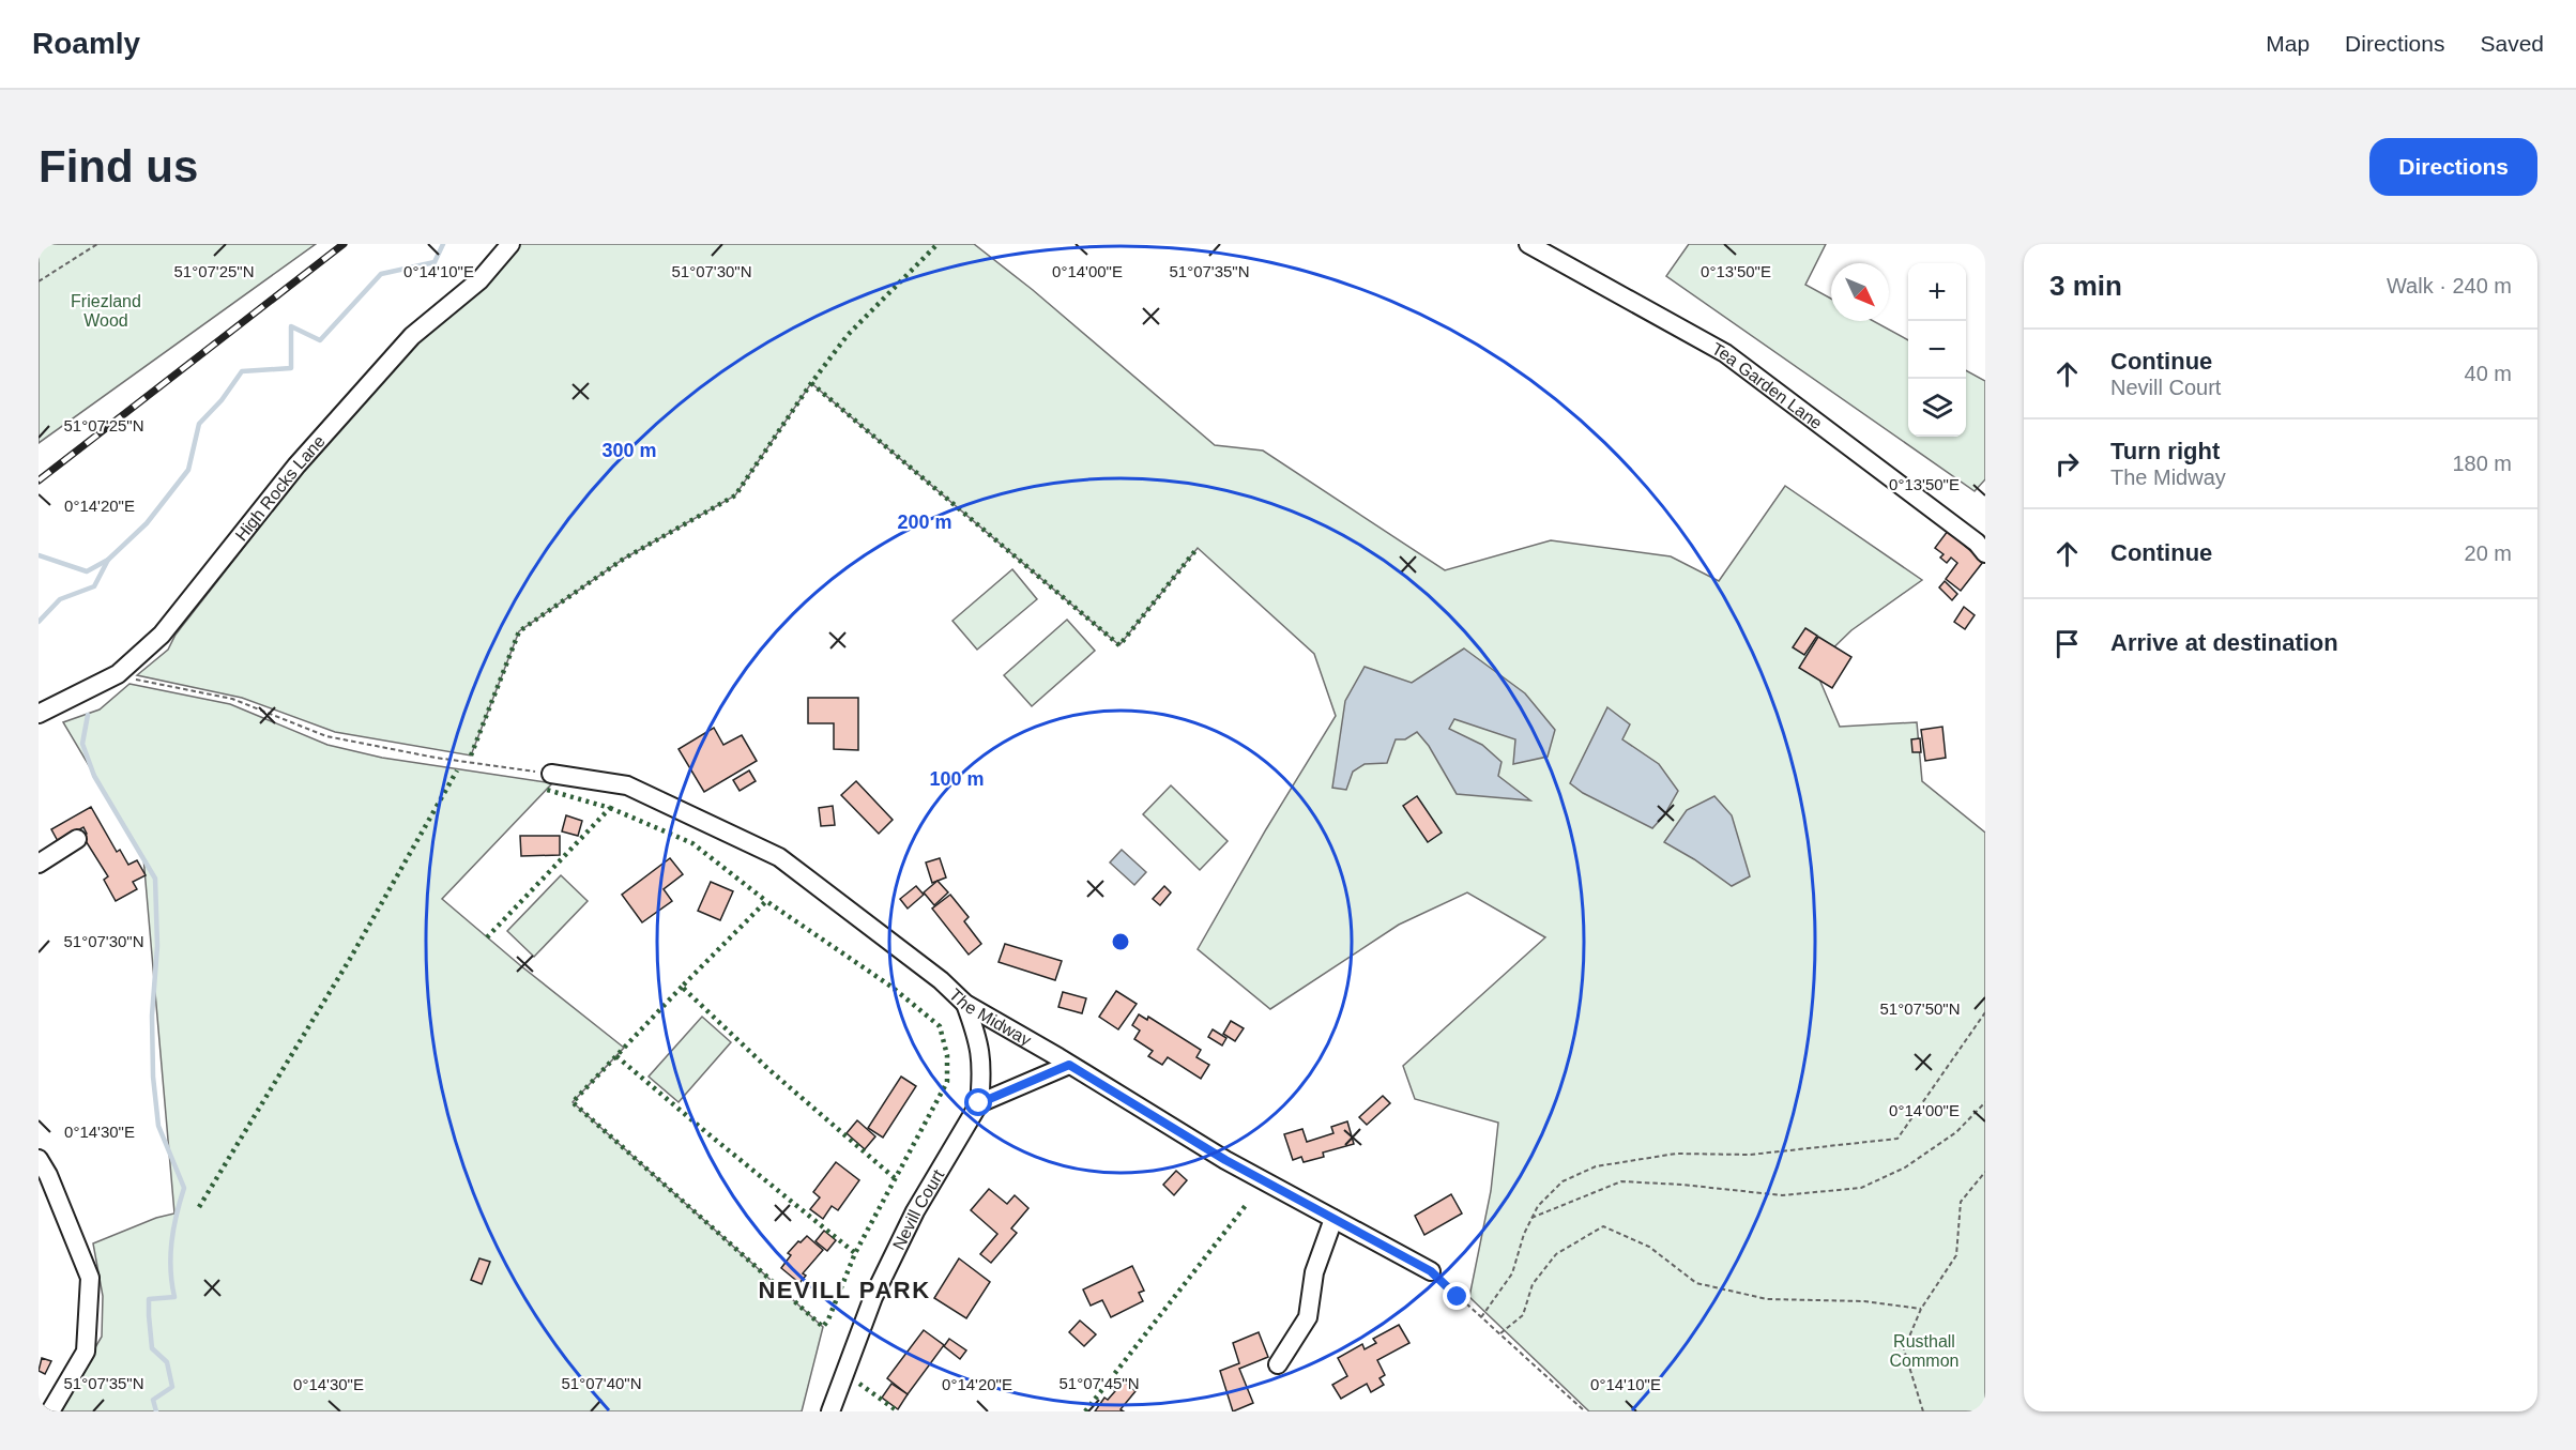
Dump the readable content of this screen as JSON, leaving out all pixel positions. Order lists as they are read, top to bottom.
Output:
{
  "streets": {
    "street": [
      "Tea Garden Lane",
      "High Rocks Lane",
      "The Midway",
      "Nevill Court"
    ]
  },
  "districts": ["NEVILL PARK"],
  "parks": ["Friezland Wood", "Rusthall Common"],
  "north": "bottom right",
  "page": {
    "header": "Roamly",
    "nav": ["Map", "Directions", "Saved"],
    "buttons": "Directions",
    "title": "Find us",
    "heading": ["3 min", "Walk · 240 m"],
    "map_buttons": ["+", "−"],
    "list": [
      ["Continue", "Nevill Court", "40 m"],
      ["Turn right", "The Midway", "180 m"],
      ["Continue", "20 m"],
      "Arrive at destination"
    ]
  },
  "coordinates": [
    "0°14'10\"E",
    "0°14'00\"E",
    "0°13'50\"E",
    "51°07'25\"N",
    "51°07'30\"N",
    "51°07'35\"N",
    "0°14'20\"E",
    "51°07'50\"N",
    "0°14'30\"E",
    "51°07'40\"N",
    "51°07'45\"N"
  ],
  "rings": ["300 m", "200 m", "100 m"]
}
